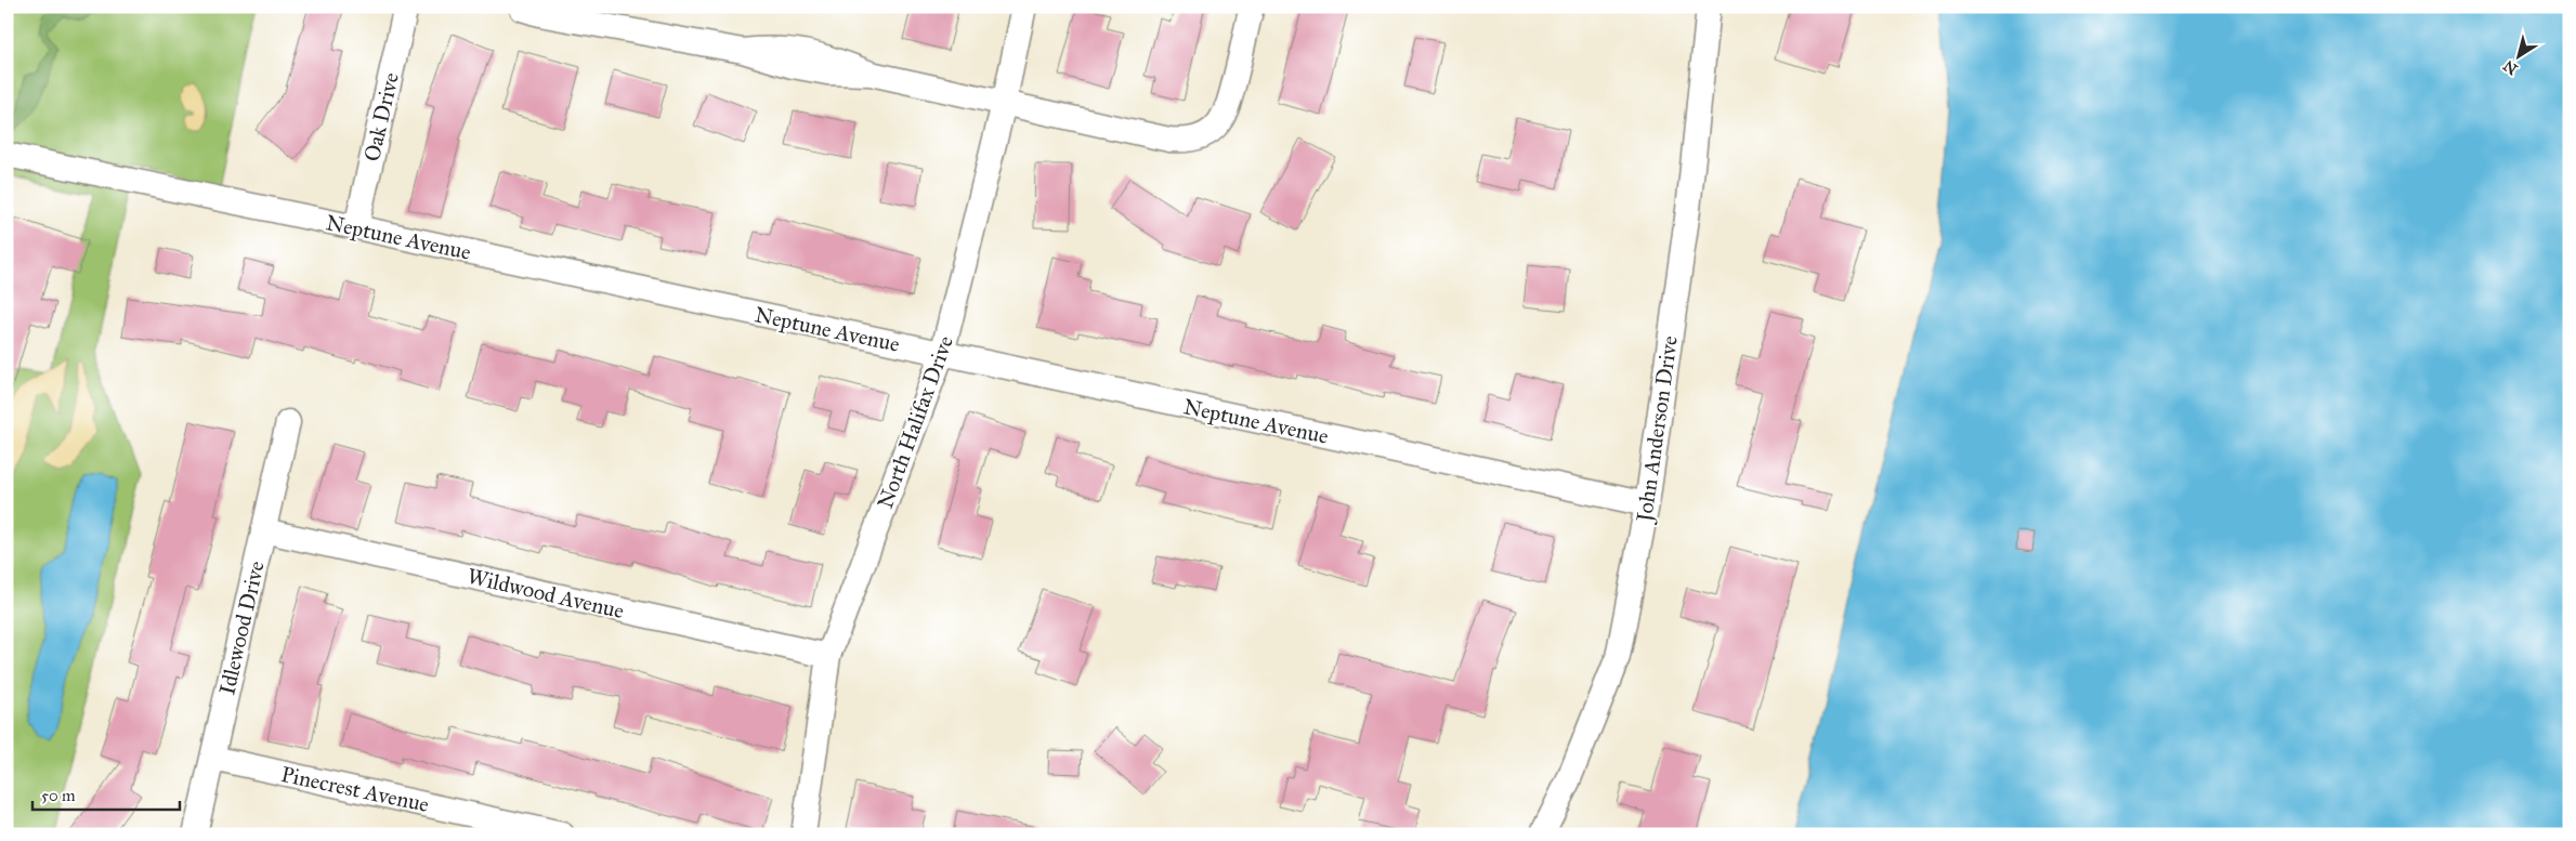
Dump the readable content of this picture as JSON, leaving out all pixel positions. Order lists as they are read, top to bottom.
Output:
{
  "streets": {
    "street": [
      "Oak Drive",
      "Neptune Avenue",
      "North Halifax Drive",
      "John Anderson Drive",
      "Wildwood Avenue",
      "Idlewood Drive",
      "Pinecrest Avenue"
    ]
  },
  "crossings": [
    ["Oak Drive", "Neptune Avenue"],
    ["Neptune Avenue", "North Halifax Drive"],
    ["Neptune Avenue", "John Anderson Drive"],
    ["North Halifax Drive", "Wildwood Avenue"],
    ["Wildwood Avenue", "Idlewood Drive"],
    ["Idlewood Drive", "Pinecrest Avenue"]
  ],
  "scale_bar": "50 m",
  "north": "bottom left"
}
